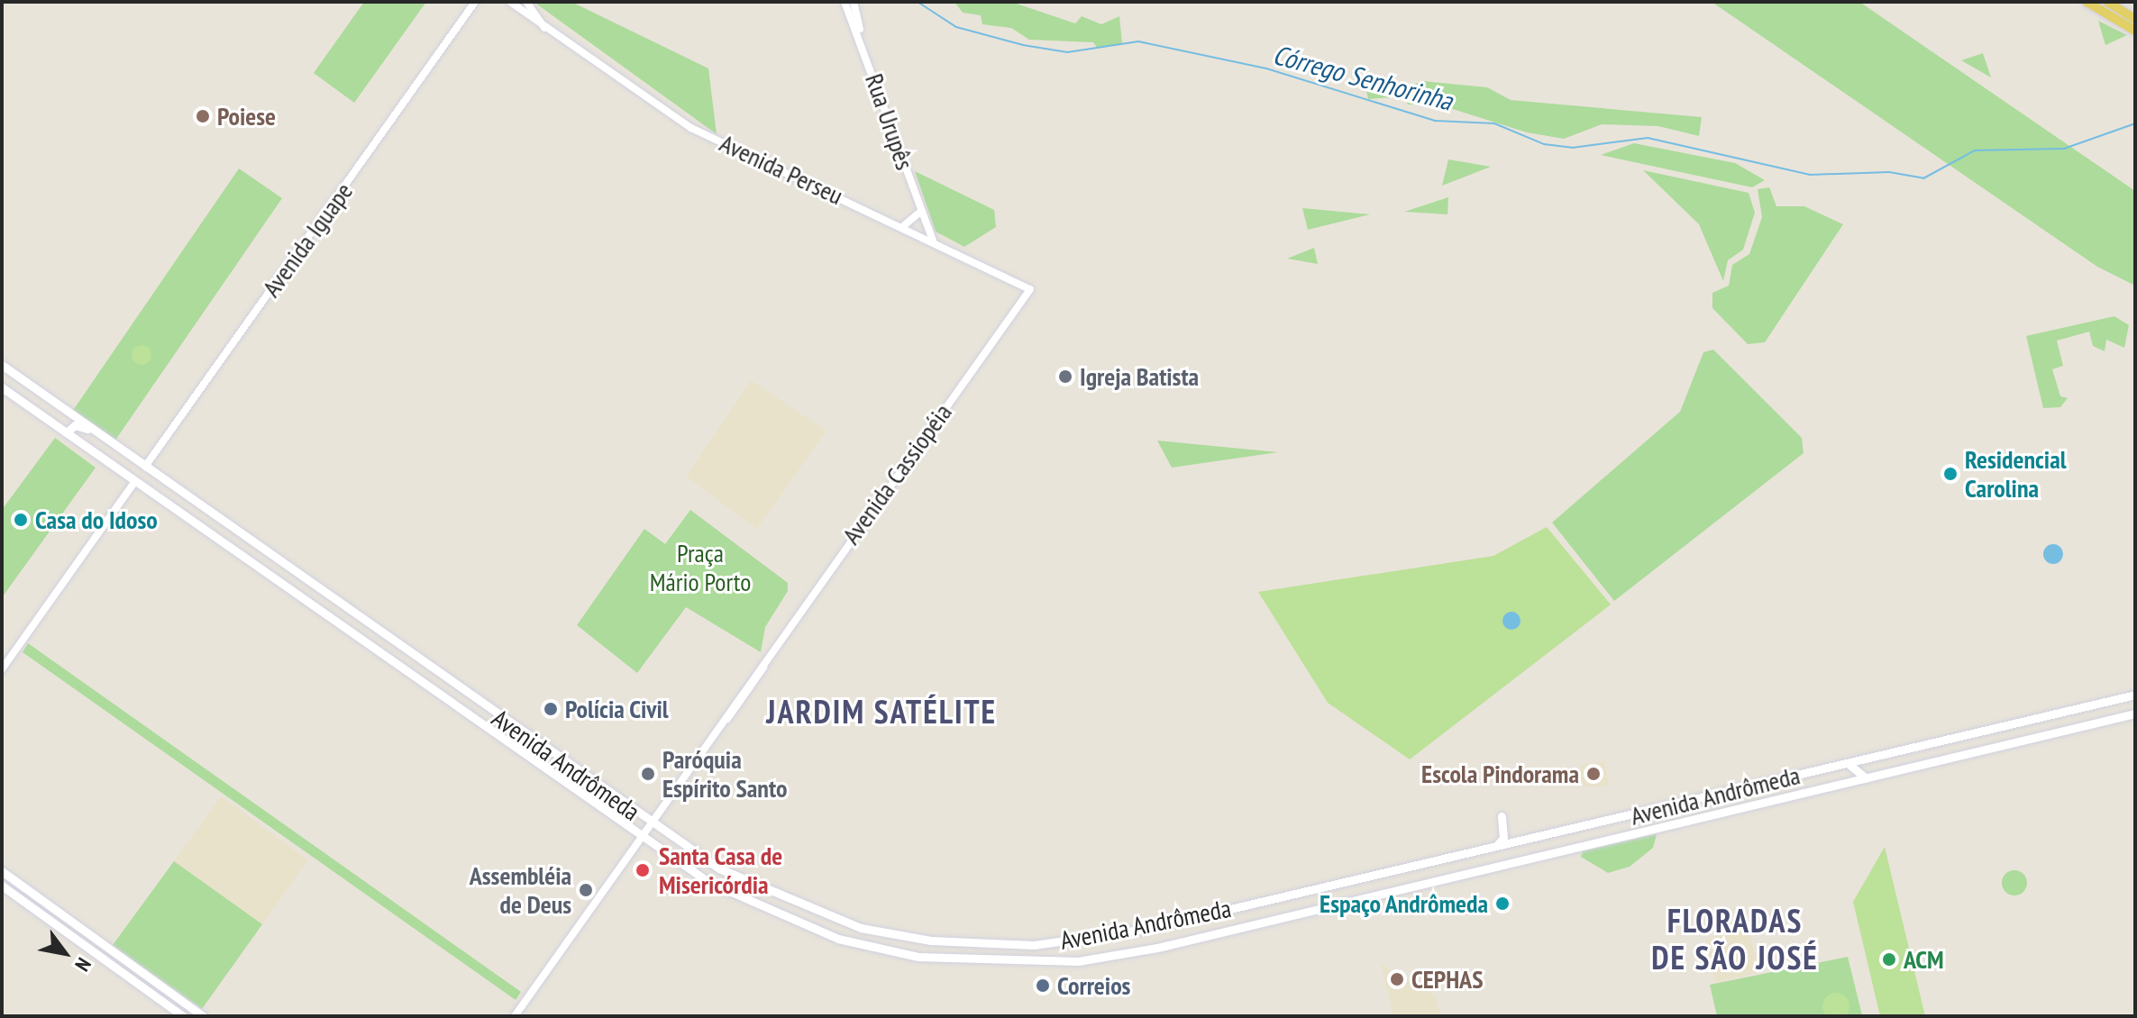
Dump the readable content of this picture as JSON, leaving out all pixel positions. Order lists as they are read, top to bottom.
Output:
{
  "streets": {
    "main road": ["Avenida Andrômeda"],
    "street": [
      "Rua Urupês",
      "Avenida Perseu",
      "Avenida Iguape",
      "Avenida Cassiopéia"
    ]
  },
  "crossings": [
    ["Rua Urupês", "Avenida Perseu"],
    ["Avenida Perseu", "Avenida Cassiopéia"],
    ["Avenida Iguape", "Avenida Andrômeda"],
    ["Avenida Cassiopéia", "Avenida Andrômeda"]
  ],
  "districts": ["JARDIM SATÉLITE", "FLORADAS DE SÃO JOSÉ"],
  "water": ["Córrego Senhorinha"],
  "parks": ["Praça Mário Porto"],
  "places": [
    "Poiese",
    "Igreja Batista",
    "Residencial Carolina",
    "Casa do Idoso",
    "Polícia Civil",
    "Paróquia Espírito Santo",
    "Escola Pindorama",
    "Santa Casa de Misericórdia",
    "Assembléia de Deus",
    "Espaço Andrômeda",
    "ACM",
    "CEPHAS",
    "Correios"
  ],
  "north": "bottom right"
}
